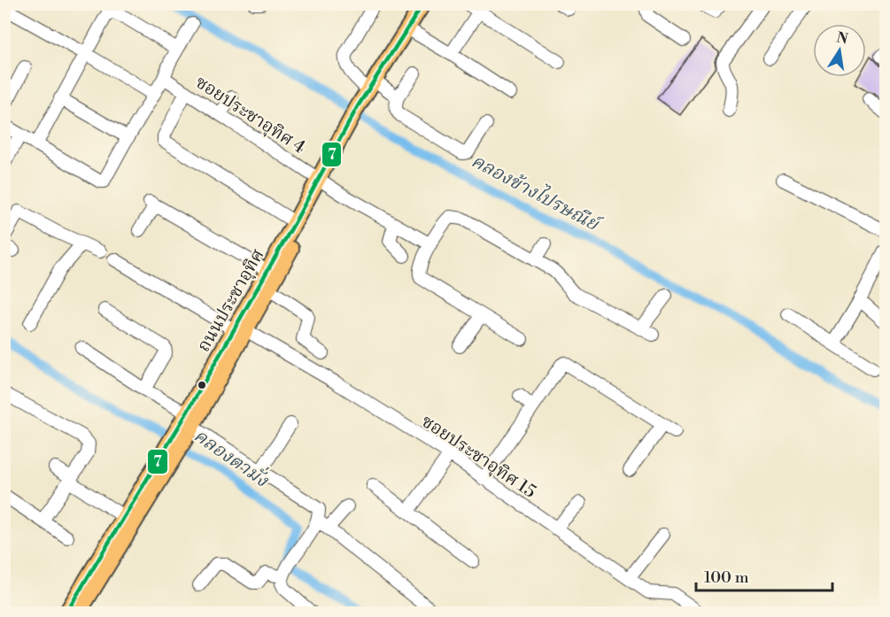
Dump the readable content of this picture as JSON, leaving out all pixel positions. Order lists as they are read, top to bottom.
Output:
{
  "streets": {
    "main road": ["ถนนประชาอุทิศ"],
    "street": ["ซอยประชาอุทิศ 4", "ซอยประชาอุทิศ 15"]
  },
  "crossings": [
    ["ซอยประชาอุทิศ 4", "ถนนประชาอุทิศ"],
    ["ถนนประชาอุทิศ", "ซอยประชาอุทิศ 15"]
  ],
  "water": ["คลองข้างไปรษณีย์", "คลองตามั่ง"],
  "lines": ["transit line 7"],
  "scale_bar": "100 m",
  "north": "top"
}
